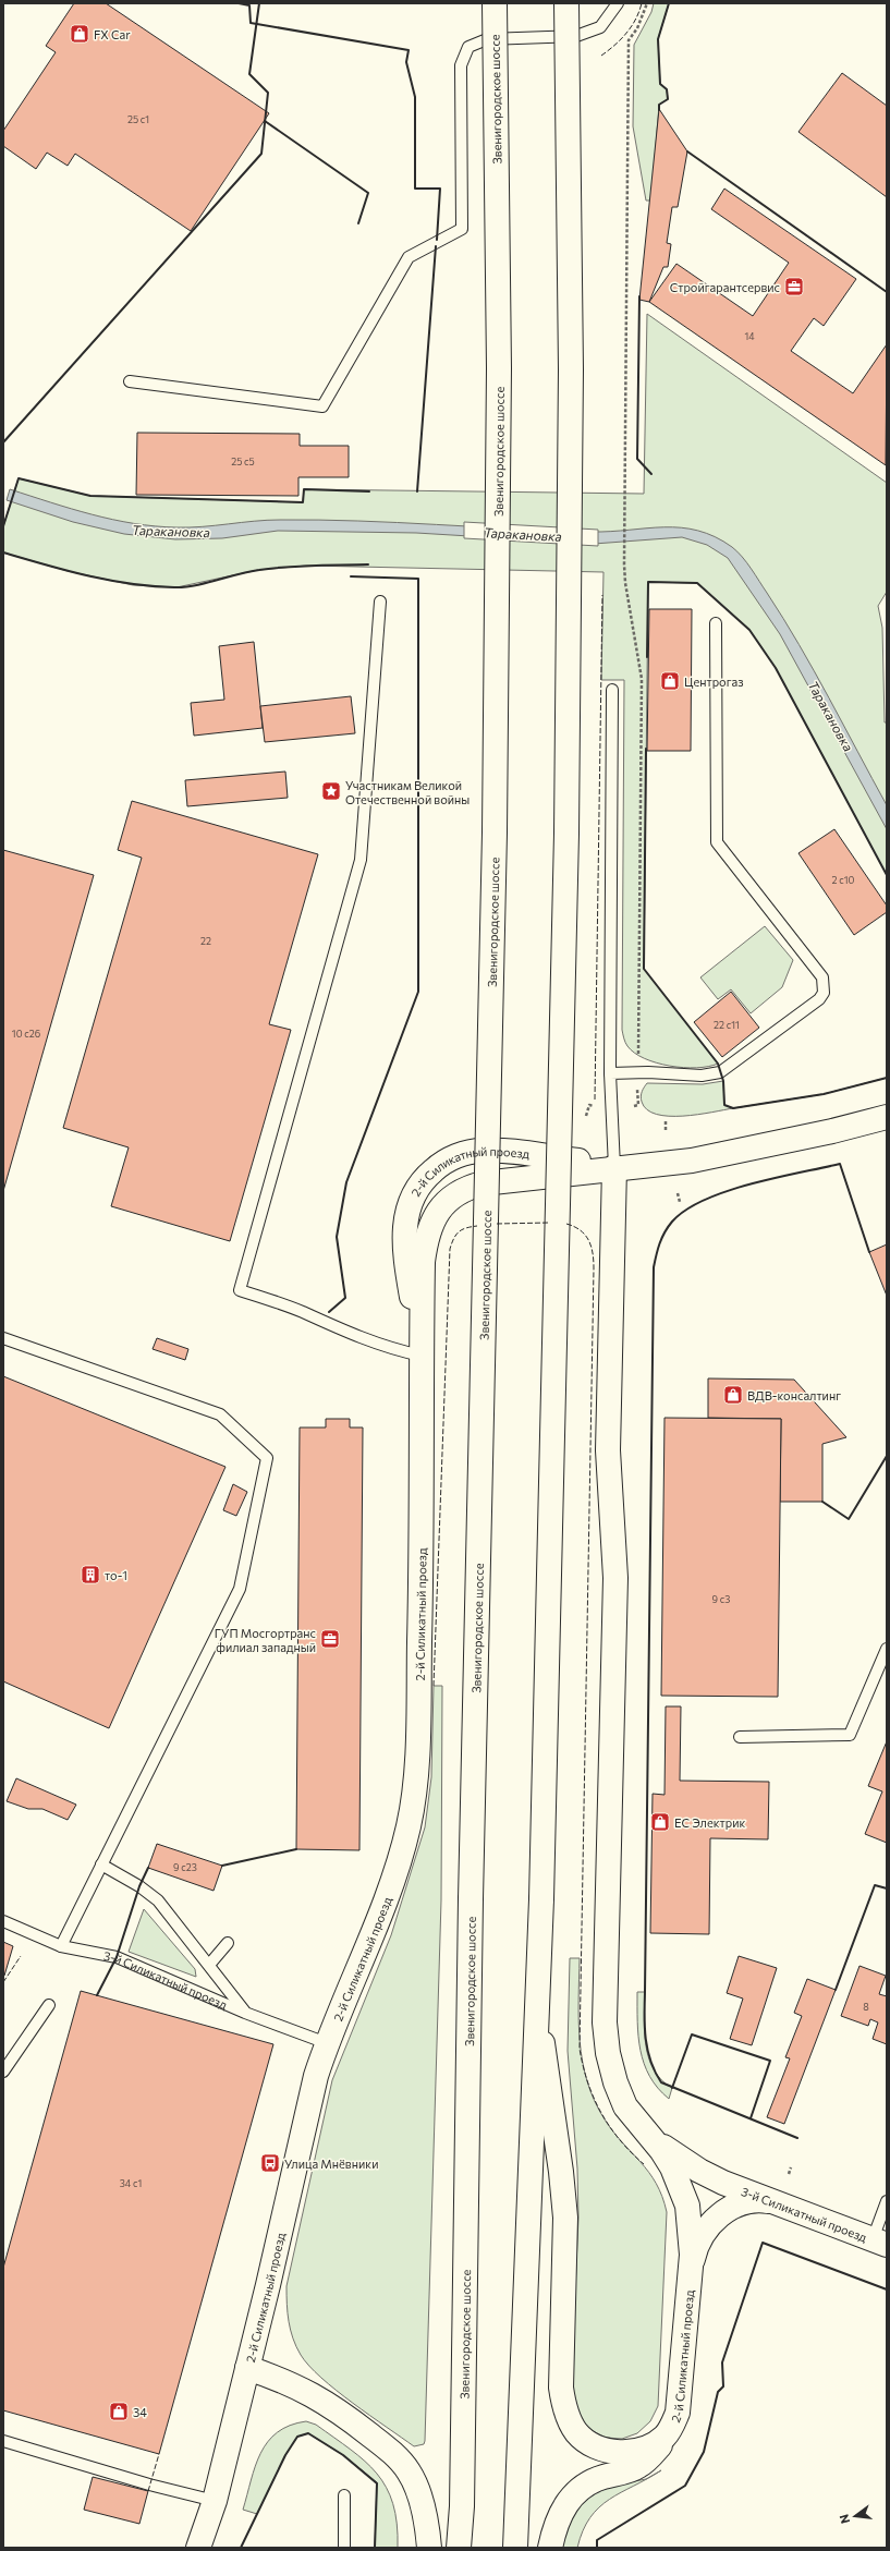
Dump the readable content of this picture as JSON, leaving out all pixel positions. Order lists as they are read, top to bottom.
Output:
{
  "streets": {
    "main road": ["Звенигородское шоссе", "2-й Силикатный проезд", "3-й Силикатный проезд"]
  },
  "crossings": [
    ["2-й Силикатный проезд", "3-й Силикатный проезд"]
  ],
  "water": ["Таракановка"],
  "places": {
    "shop": [
      "FX Car",
      "Центрогаз",
      "ВДВ-консалтинг",
      "ЕС Электрик",
      "34"
    ],
    "office": ["Стройгарантсервис", "ГУП Мосгортранс филиал западный"],
    "place": ["Участникам Великой Отечественной войны"],
    "building": ["то-1"],
    "bus stop": ["Улица Мнёвники"]
  },
  "house_numbers": [
    "25 с1",
    "14",
    "25 с5",
    "2 с10",
    "22",
    "22 с11",
    "10 с26",
    "9 с3",
    "9 с23",
    "8",
    "34 с1"
  ],
  "north": "left"
}
